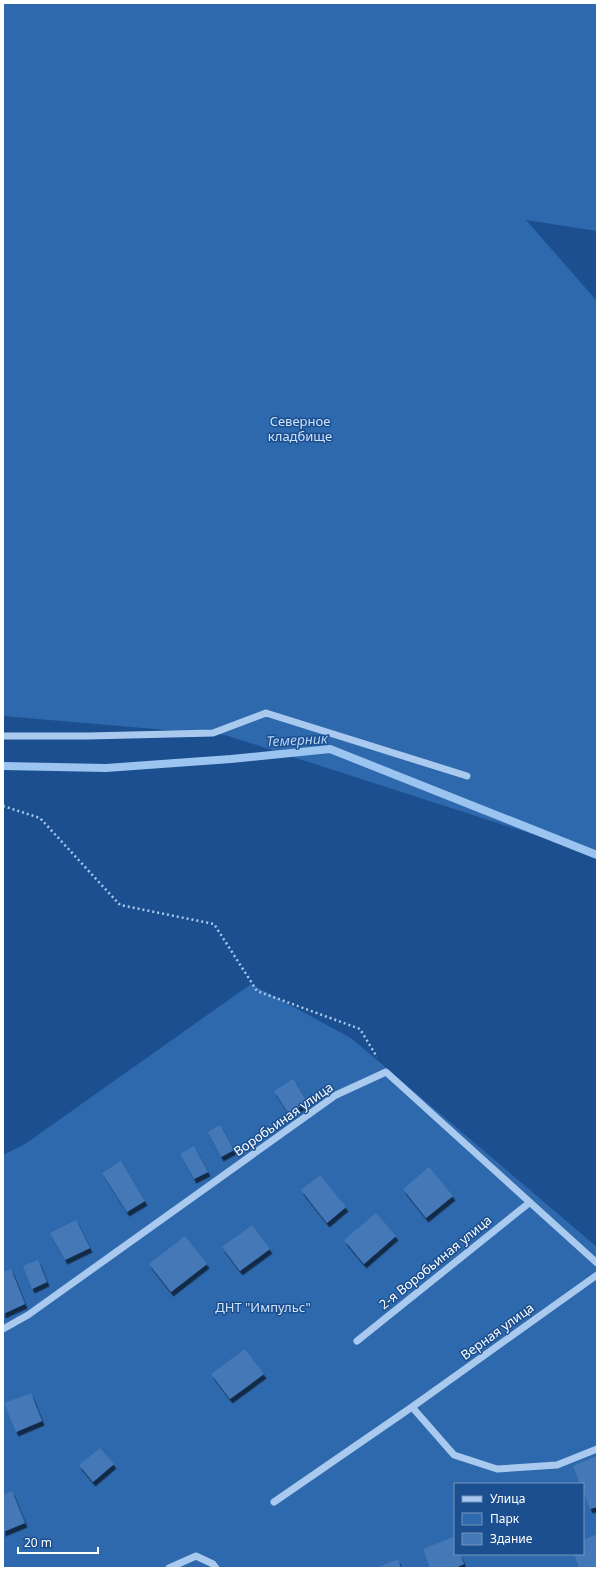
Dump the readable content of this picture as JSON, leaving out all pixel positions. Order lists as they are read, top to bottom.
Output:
{
  "streets": {
    "street": ["Воробьиная улица", "2-я Воробьиная улица", "Верная улица"]
  },
  "water": ["Темерник"],
  "parks": ["Северное кладбище", "ДНТ \"Импульс\""],
  "legend": ["Улица", "Парк", "Здание"],
  "scale_bar": "20 m"
}
